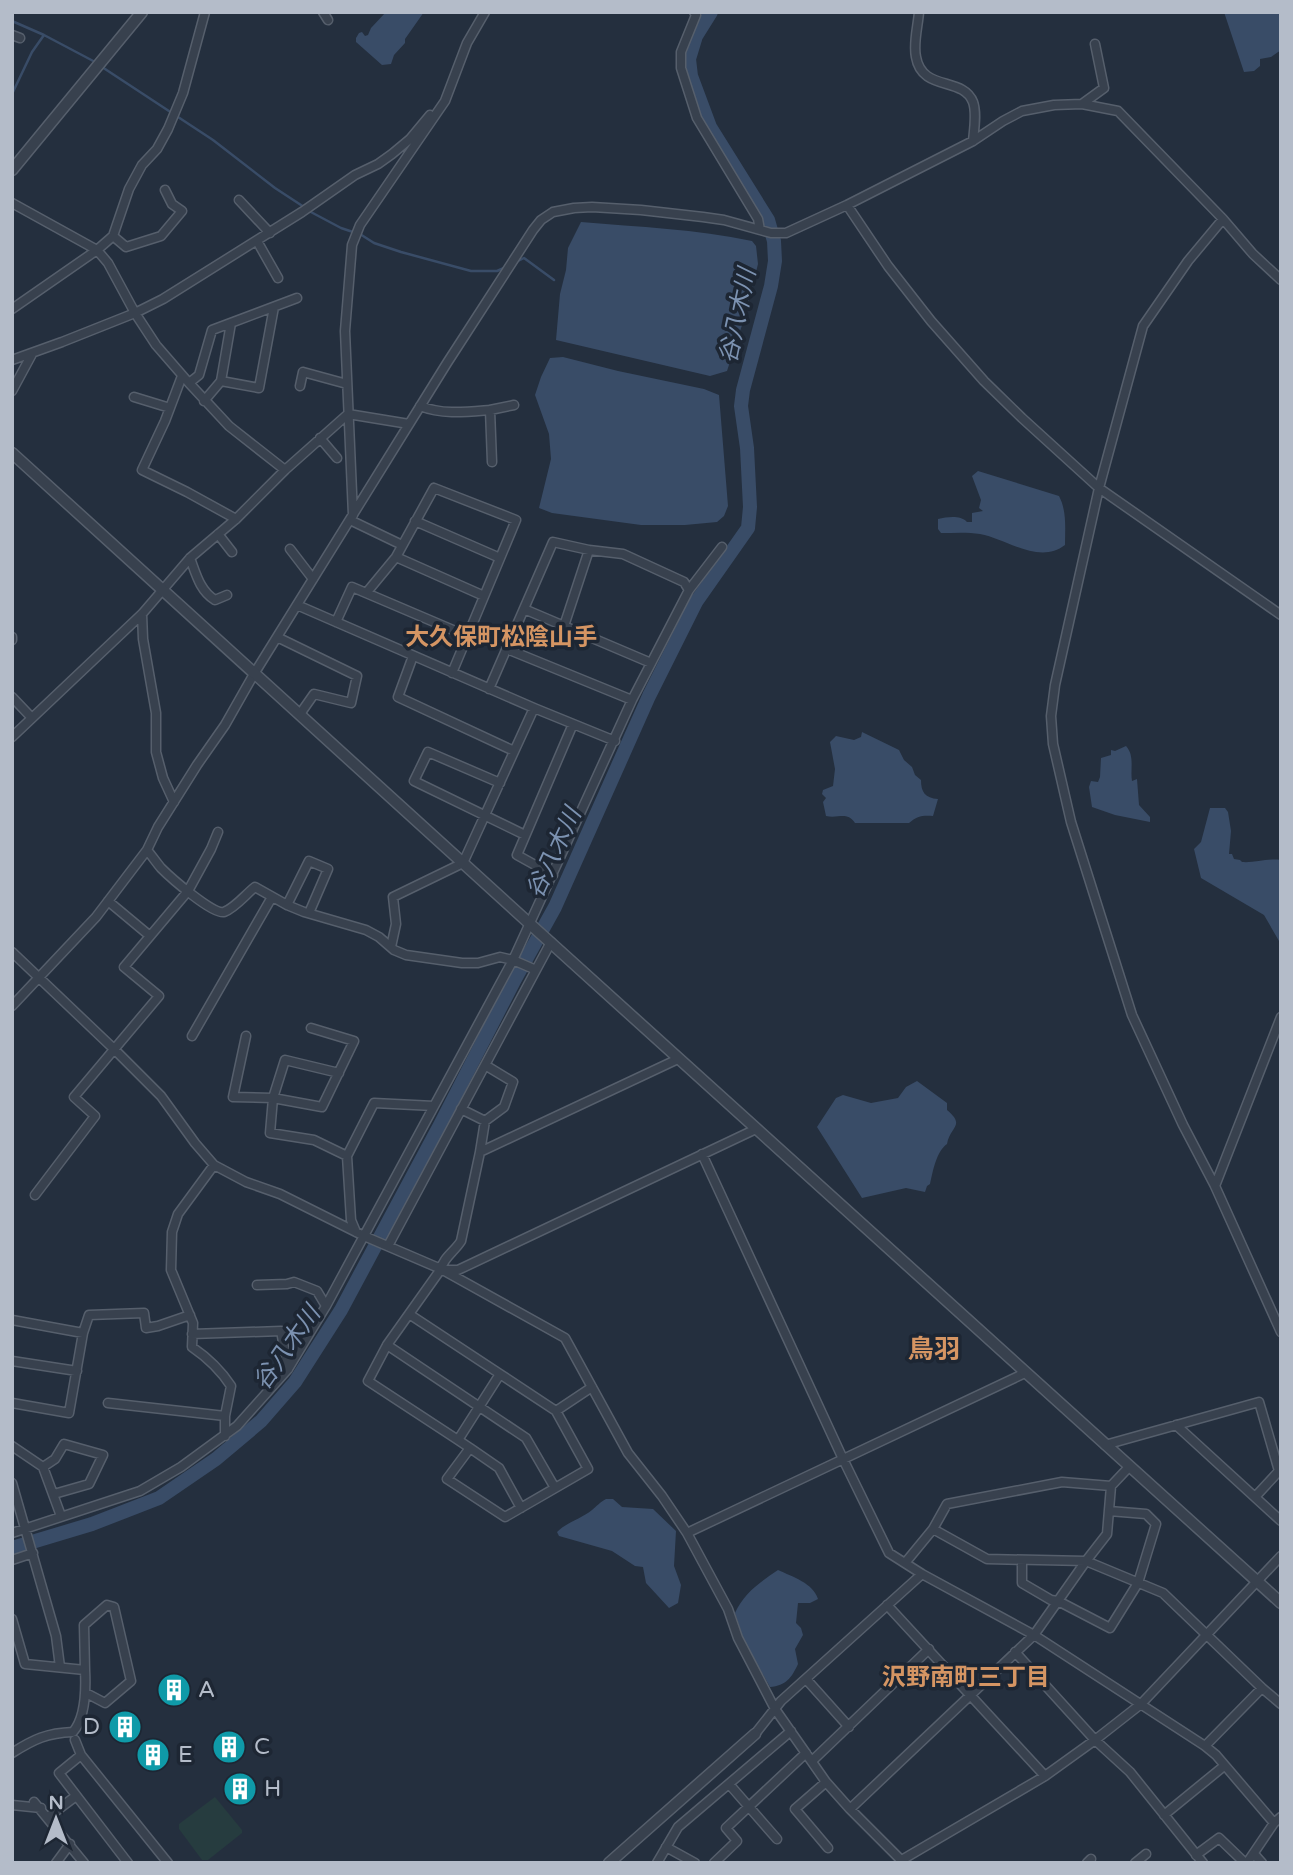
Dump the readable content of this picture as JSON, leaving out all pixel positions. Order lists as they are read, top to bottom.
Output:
{
  "districts": ["大久保町松陰山手", "鳥羽", "沢野南町三丁目"],
  "water": ["谷八木川"],
  "places": {
    "building": [
      "A",
      "D",
      "C",
      "E",
      "H"
    ]
  },
  "north": "top"
}
